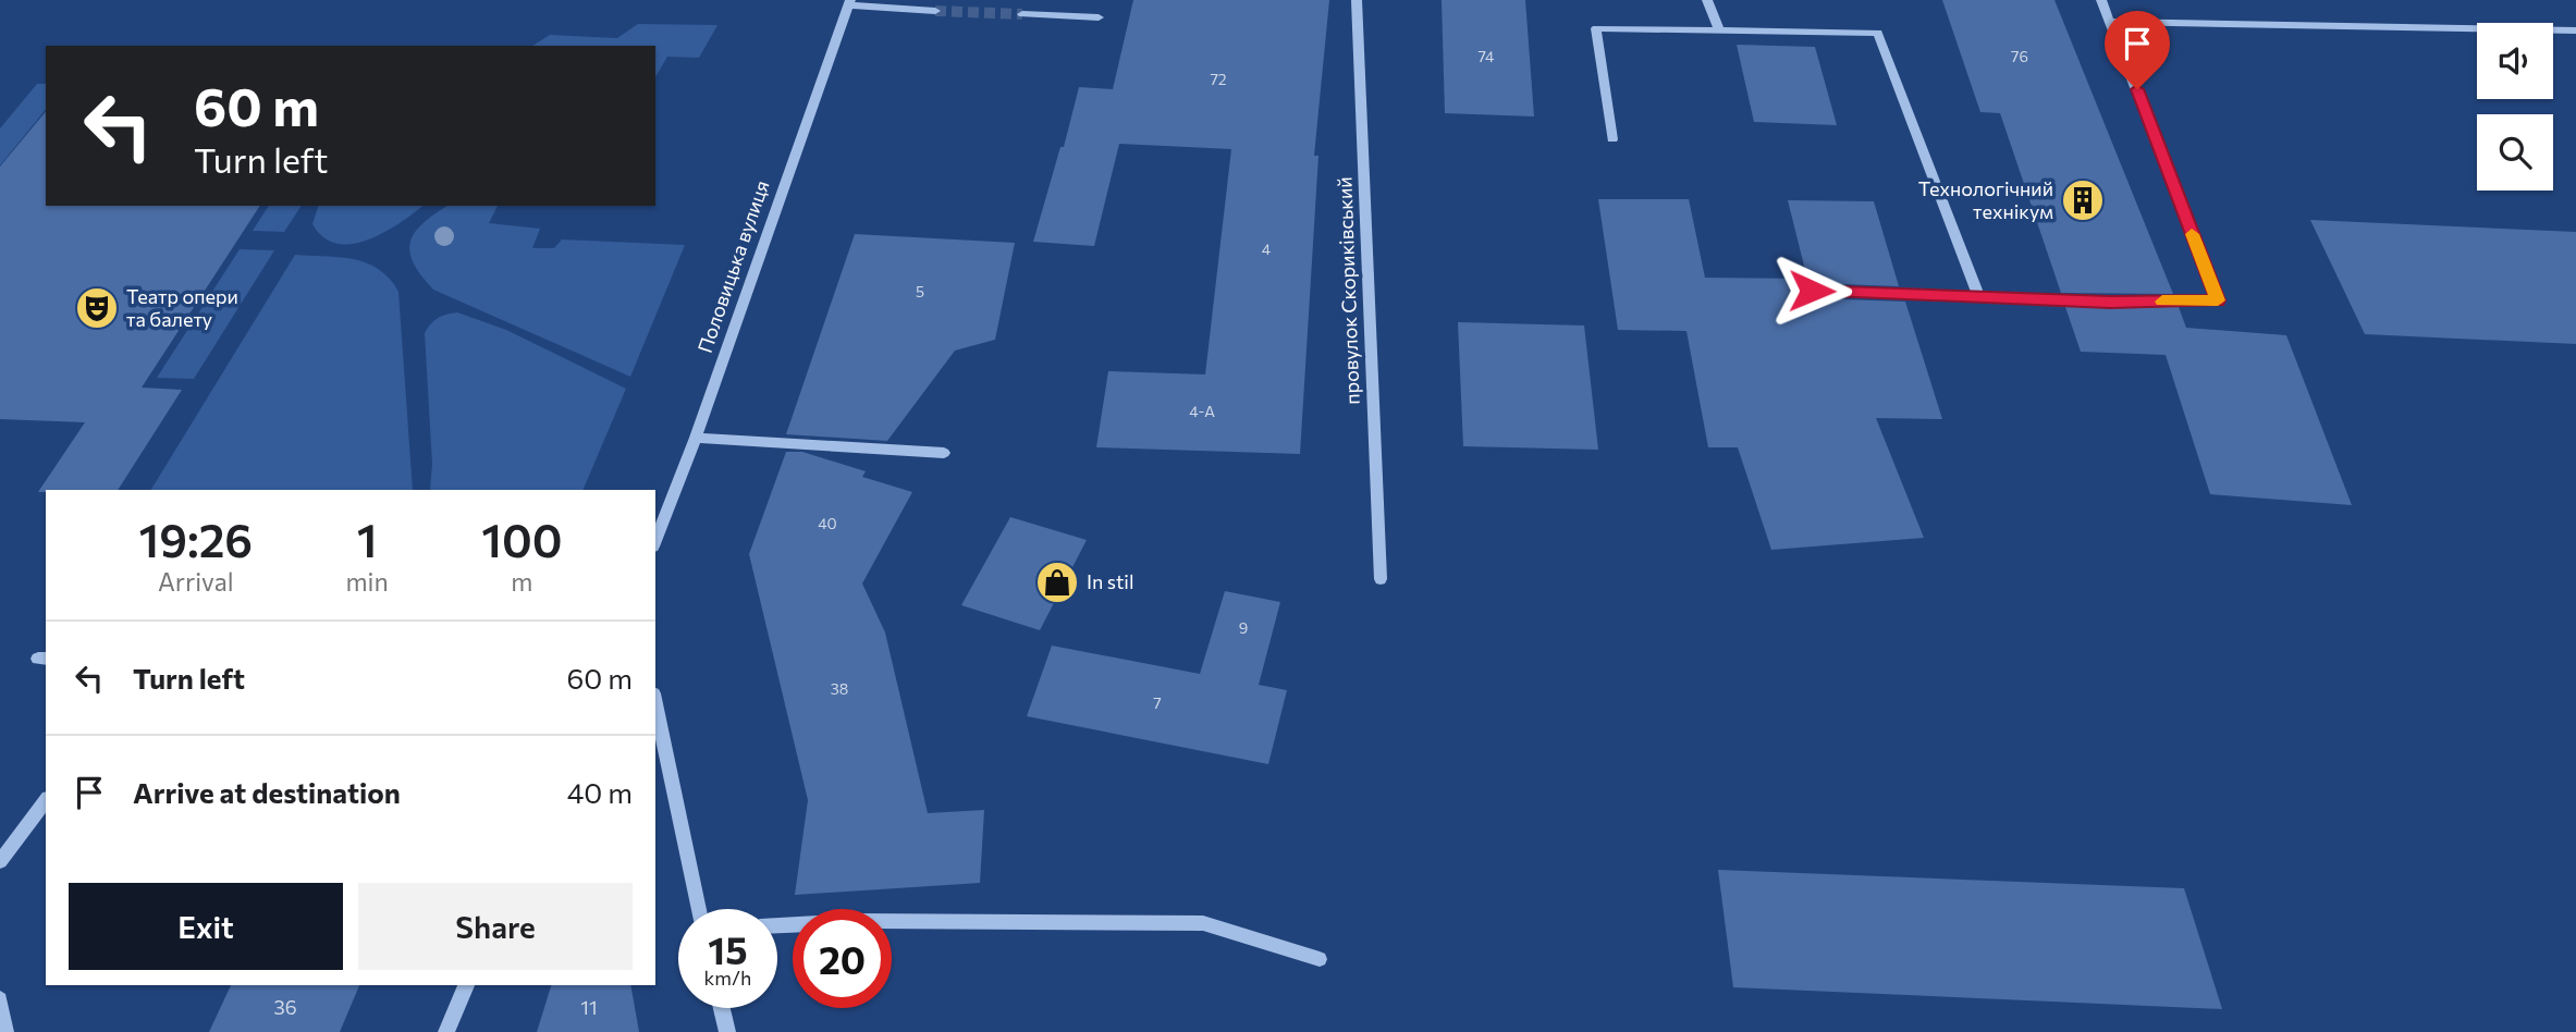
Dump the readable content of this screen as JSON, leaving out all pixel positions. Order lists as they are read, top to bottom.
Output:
{
  "streets": {
    "street": ["Половицька вулиця", "провулок Скориківський"]
  },
  "places": {
    "building": ["Технологічний технікум"],
    "theatre": ["Театр опери та балету"],
    "shop": ["In stil"]
  },
  "house_numbers": [
    "74",
    "76",
    "72",
    "4",
    "5",
    "4-А",
    "40",
    "9",
    "38",
    "7",
    "36",
    "11"
  ],
  "page": {
    "turn": ["60 m", "Turn left"],
    "eta": [
      "19:26",
      "Arrival",
      "1",
      "min",
      "100",
      "m"
    ],
    "list": [
      {
        "name": "Turn left",
        "value": "60 m"
      },
      {
        "name": "Arrive at destination",
        "value": "40 m"
      }
    ],
    "buttons": ["Exit", "Share"],
    "speed": "15 km/h",
    "limit": "20"
  }
}
